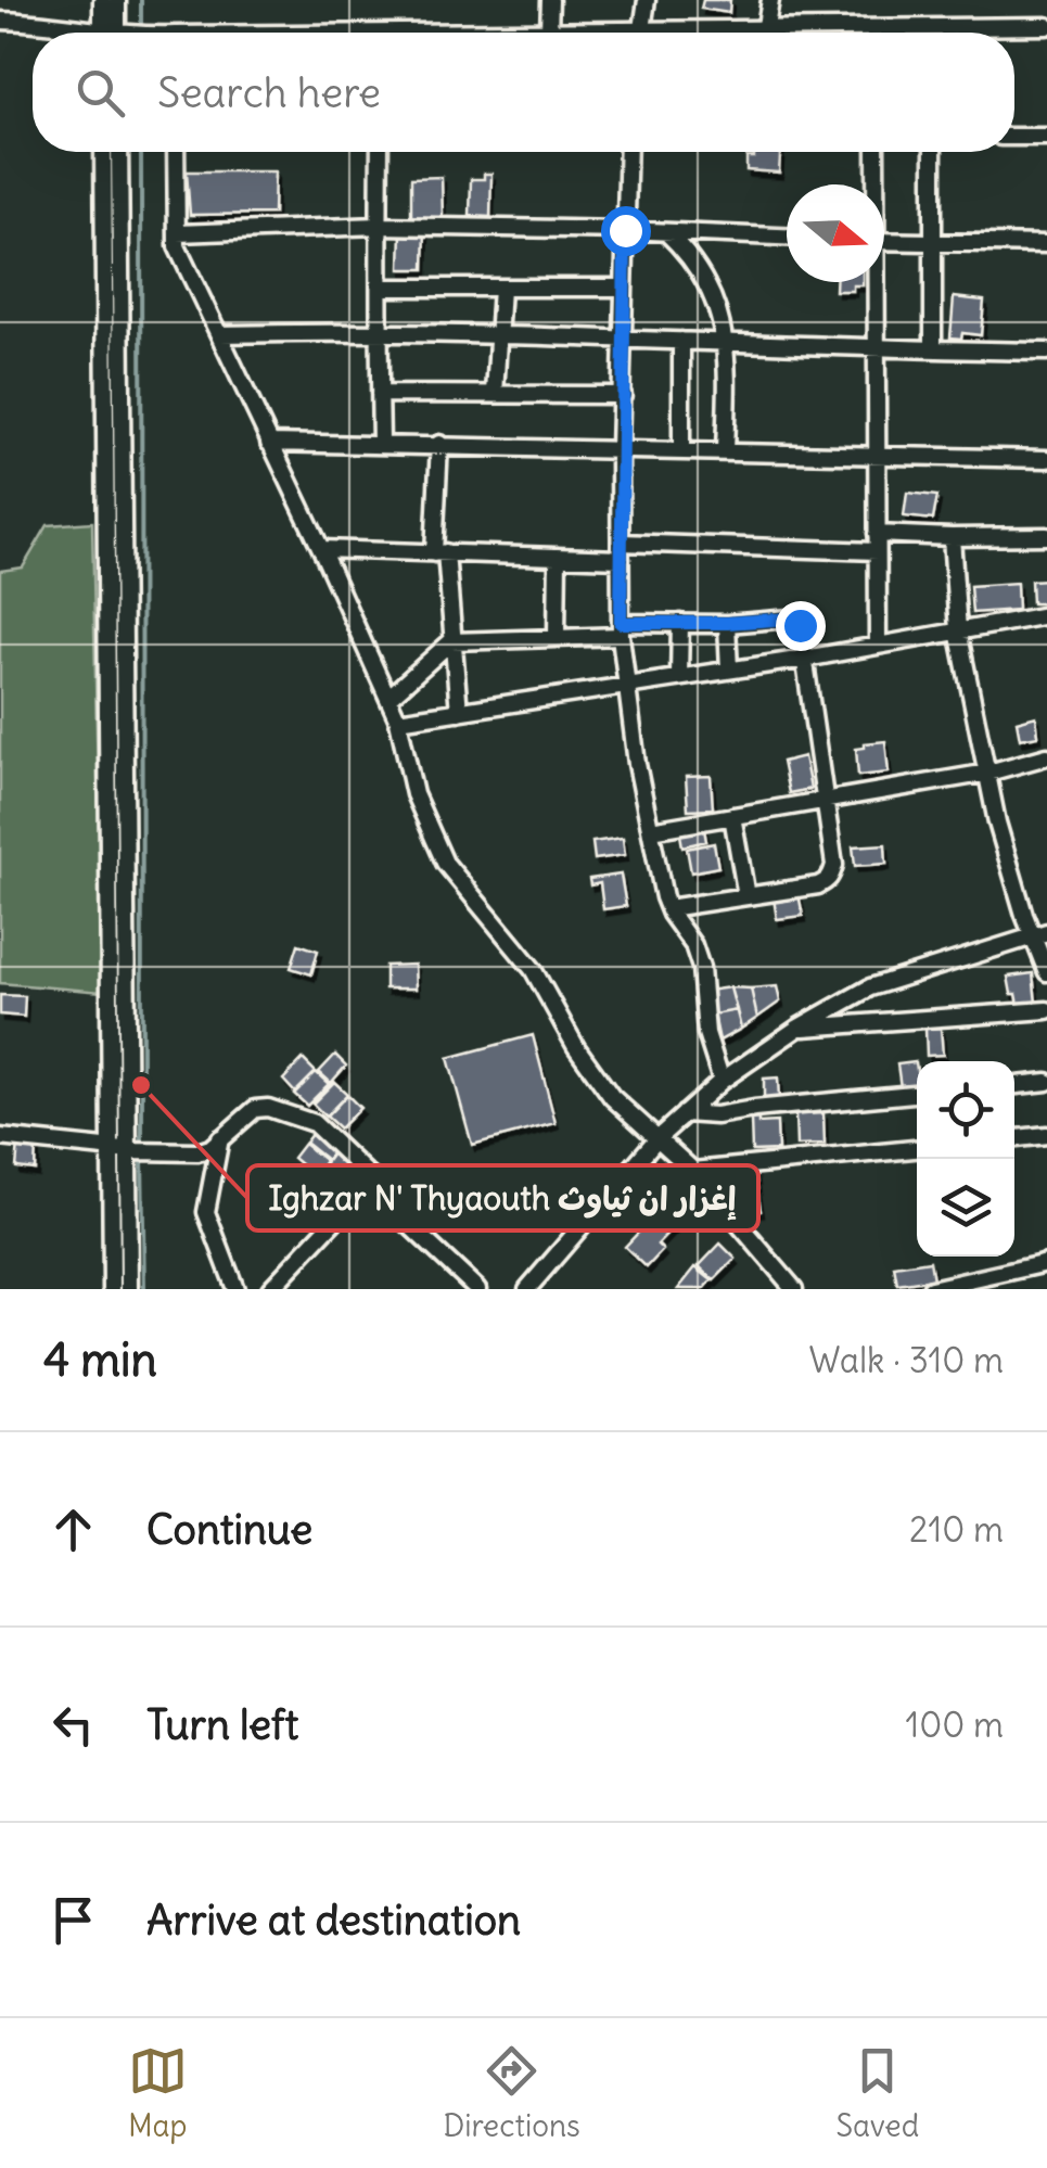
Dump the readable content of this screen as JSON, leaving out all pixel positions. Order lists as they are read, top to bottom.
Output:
{
  "places": ["Ighzar N' Thyaouth إغزار ان ثياوث"],
  "north": "right",
  "page": {
    "search": "Search here",
    "heading": ["4 min", "Walk · 310 m"],
    "list": [
      ["Continue", "210 m"],
      ["Turn left", "100 m"],
      "Arrive at destination"
    ],
    "nav": ["Map", "Directions", "Saved"]
  }
}
